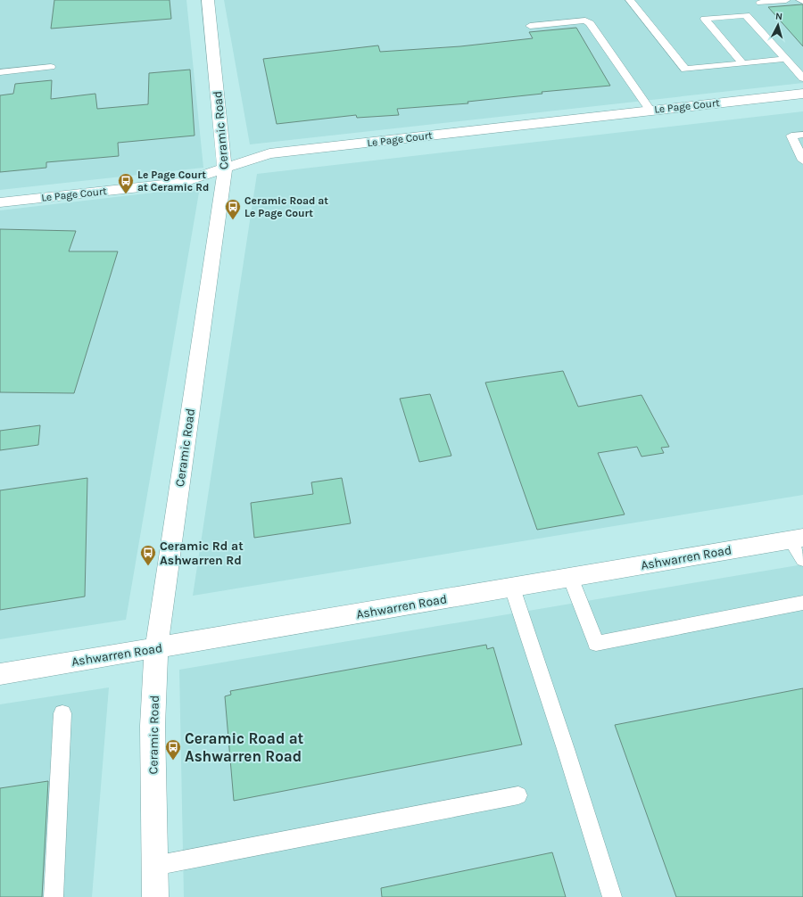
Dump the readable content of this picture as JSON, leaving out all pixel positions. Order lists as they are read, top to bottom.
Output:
{
  "streets": {
    "street": ["Le Page Court", "Ceramic Road", "Ashwarren Road"]
  },
  "crossings": [
    ["Le Page Court", "Ceramic Road"],
    ["Ceramic Road", "Ashwarren Road"]
  ],
  "places": {
    "bus stop": [
      "Le Page Court at Ceramic Rd",
      "Ceramic Road at Le Page Court",
      "Ceramic Rd at Ashwarren Rd",
      "Ceramic Road at Ashwarren Road"
    ]
  },
  "north": "top"
}
